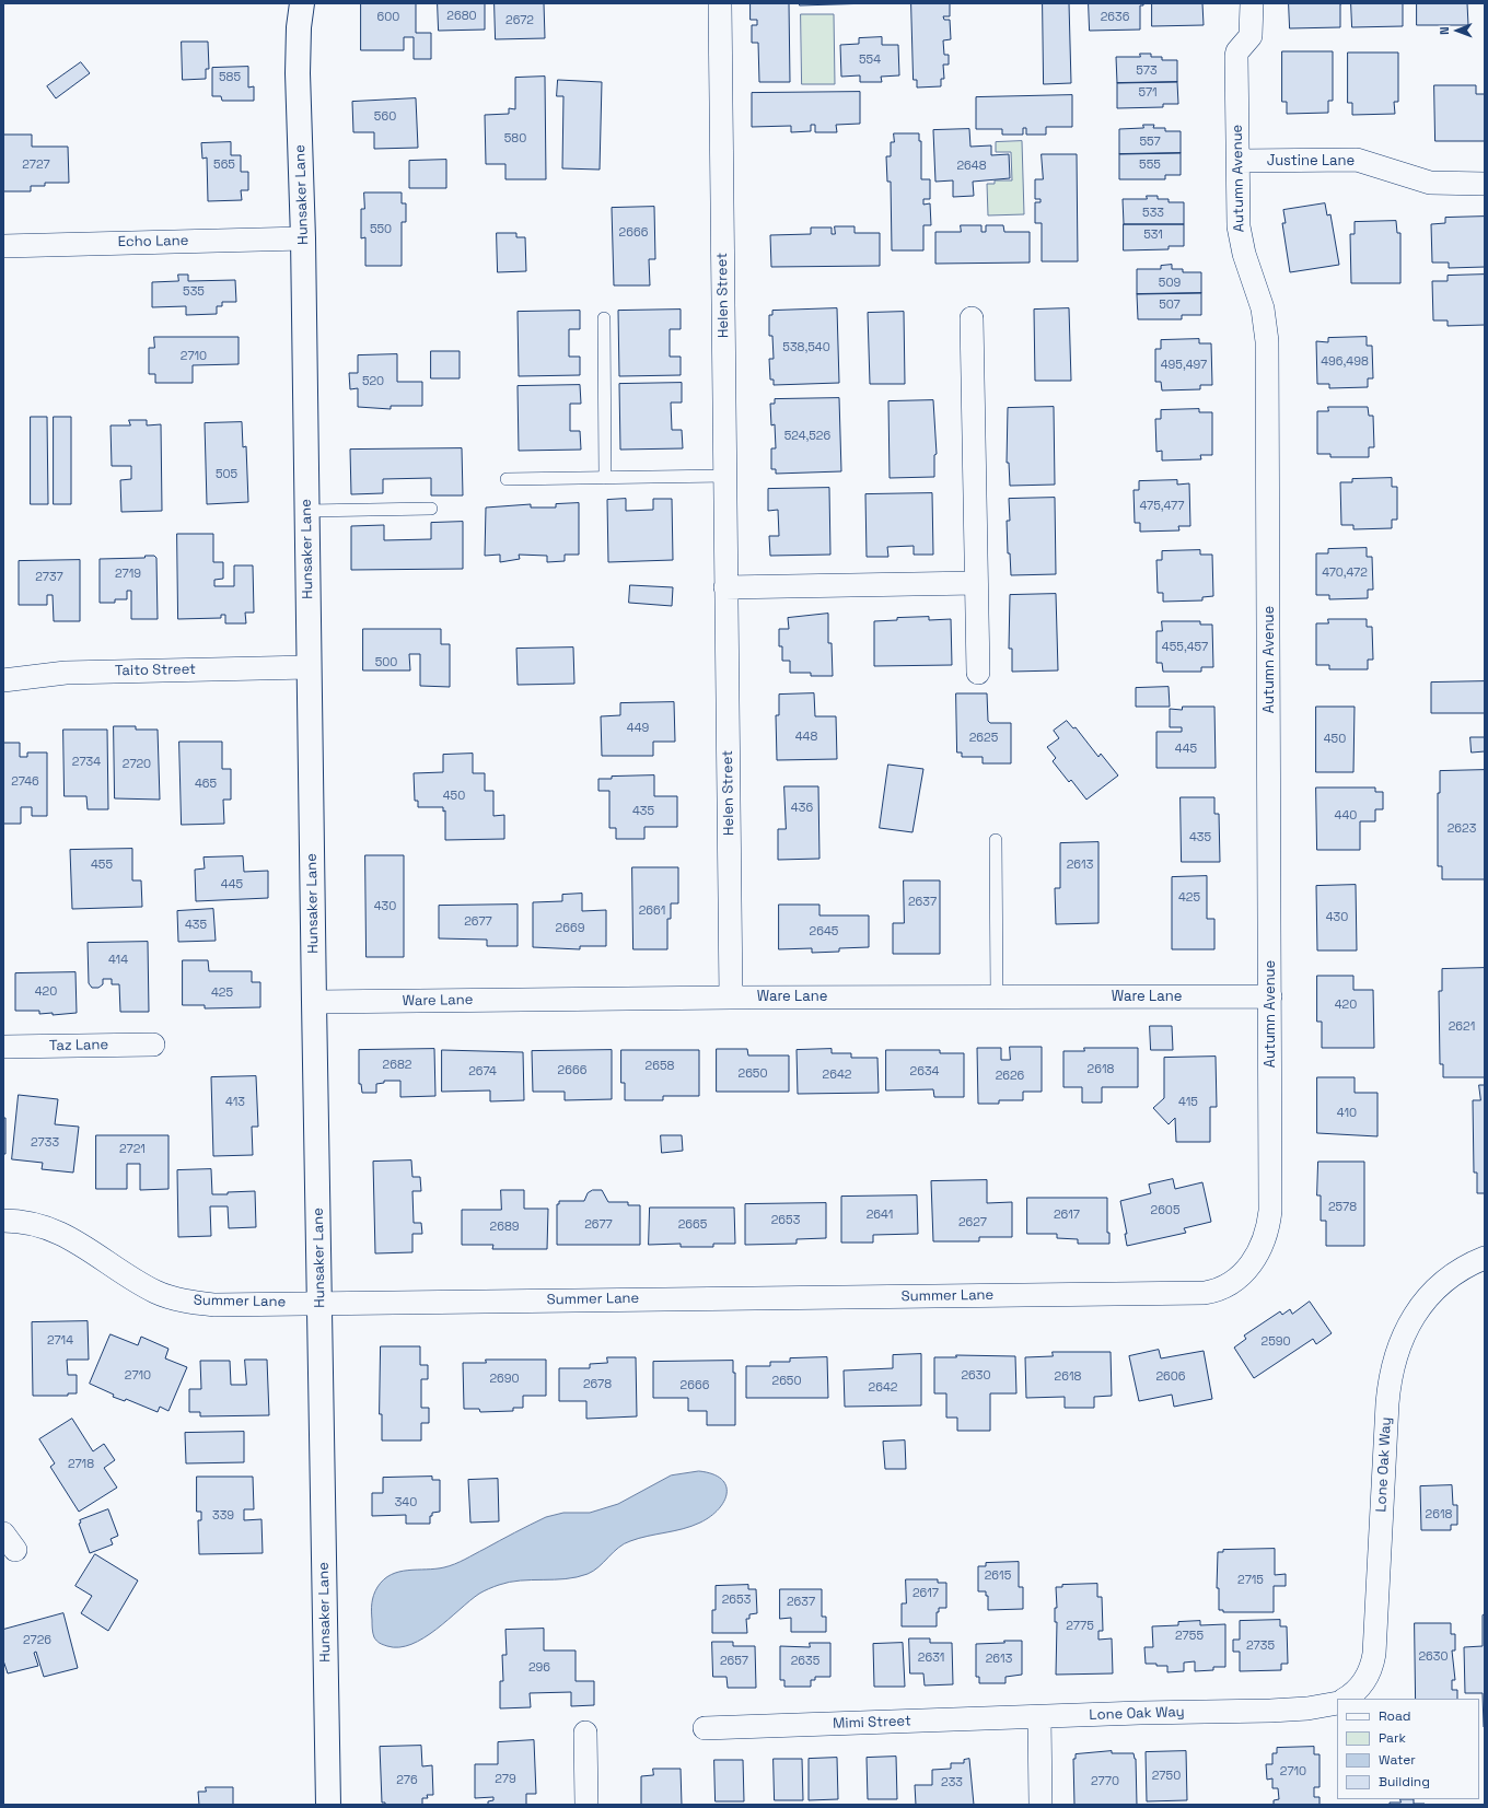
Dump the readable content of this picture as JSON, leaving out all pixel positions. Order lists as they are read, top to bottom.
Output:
{
  "streets": {
    "street": [
      "Justine Lane",
      "Autumn Avenue",
      "Hunsaker Lane",
      "Echo Lane",
      "Helen Street",
      "Taito Street",
      "Ware Lane",
      "Taz Lane",
      "Summer Lane",
      "Lone Oak Way",
      "Mimi Street"
    ]
  },
  "crossings": [
    ["Justine Lane", "Autumn Avenue"],
    ["Autumn Avenue", "Ware Lane"],
    ["Autumn Avenue", "Summer Lane"],
    ["Hunsaker Lane", "Echo Lane"],
    ["Hunsaker Lane", "Taito Street"],
    ["Hunsaker Lane", "Ware Lane"],
    ["Hunsaker Lane", "Summer Lane"],
    ["Helen Street", "Ware Lane"],
    ["Lone Oak Way", "Mimi Street"]
  ],
  "house_numbers": [
    "2680",
    "600",
    "2636",
    "2672",
    "554",
    "573",
    "585",
    "571",
    "560",
    "580",
    "557",
    "2727",
    "565",
    "555",
    "2648",
    "533",
    "550",
    "2666",
    "531",
    "509",
    "535",
    "507",
    "538,540",
    "2710",
    "496,498",
    "495,497",
    "520",
    "524,526",
    "505",
    "475,477",
    "470,472",
    "2719",
    "2737",
    "455,457",
    "500",
    "449",
    "448",
    "2625",
    "450",
    "445",
    "2734",
    "2720",
    "2746",
    "465",
    "450",
    "436",
    "435",
    "440",
    "2623",
    "435",
    "455",
    "2613",
    "445",
    "425",
    "2637",
    "430",
    "2661",
    "430",
    "2677",
    "435",
    "2669",
    "2645",
    "414",
    "420",
    "425",
    "420",
    "2621",
    "2682",
    "2658",
    "2618",
    "2666",
    "2674",
    "2634",
    "2650",
    "2642",
    "2626",
    "413",
    "415",
    "410",
    "2733",
    "2721",
    "2578",
    "2605",
    "2641",
    "2617",
    "2653",
    "2627",
    "2677",
    "2665",
    "2689",
    "2714",
    "2590",
    "2710",
    "2630",
    "2618",
    "2606",
    "2690",
    "2650",
    "2678",
    "2666",
    "2642",
    "2718",
    "340",
    "2618",
    "339",
    "2615",
    "2715",
    "2617",
    "2653",
    "2637",
    "2775",
    "2755",
    "2726",
    "2735",
    "2630",
    "2631",
    "2613",
    "2657",
    "2635",
    "296",
    "2710",
    "2750",
    "279",
    "276",
    "2770",
    "233"
  ],
  "legend": [
    "Road",
    "Park",
    "Water",
    "Building"
  ],
  "north": "left"
}
